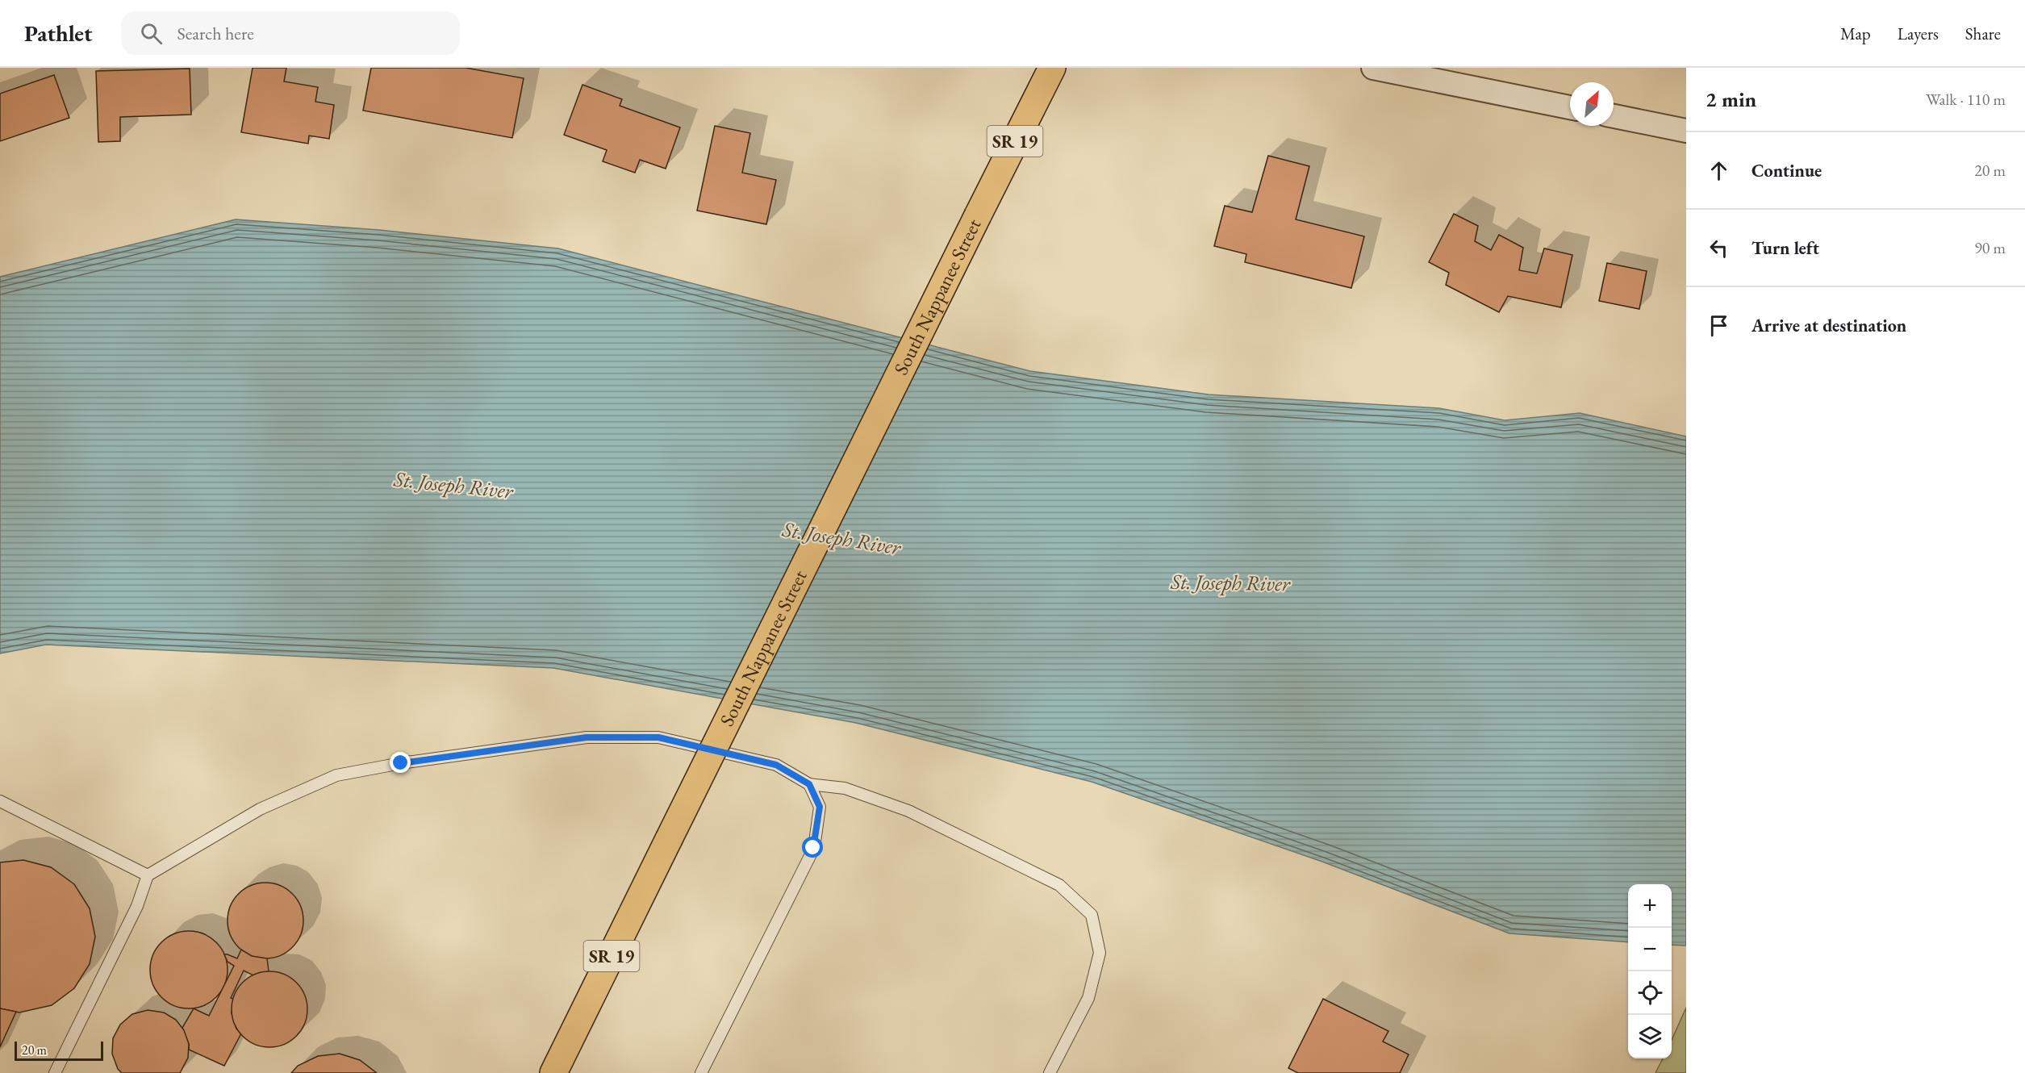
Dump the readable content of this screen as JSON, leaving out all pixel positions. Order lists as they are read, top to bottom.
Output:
{
  "streets": {
    "main road": ["SR 19", "South Nappanee Street"]
  },
  "water": ["St. Joseph River"],
  "scale_bar": "20 m",
  "north": "top right",
  "page": {
    "header": "Pathlet",
    "search": "Search here",
    "nav": ["Map", "Layers", "Share"],
    "heading": ["2 min", "Walk · 110 m"],
    "list": [
      ["Continue", "20 m"],
      ["Turn left", "90 m"],
      "Arrive at destination"
    ],
    "map_buttons": ["+", "−"],
    "scale": "20 m"
  }
}
